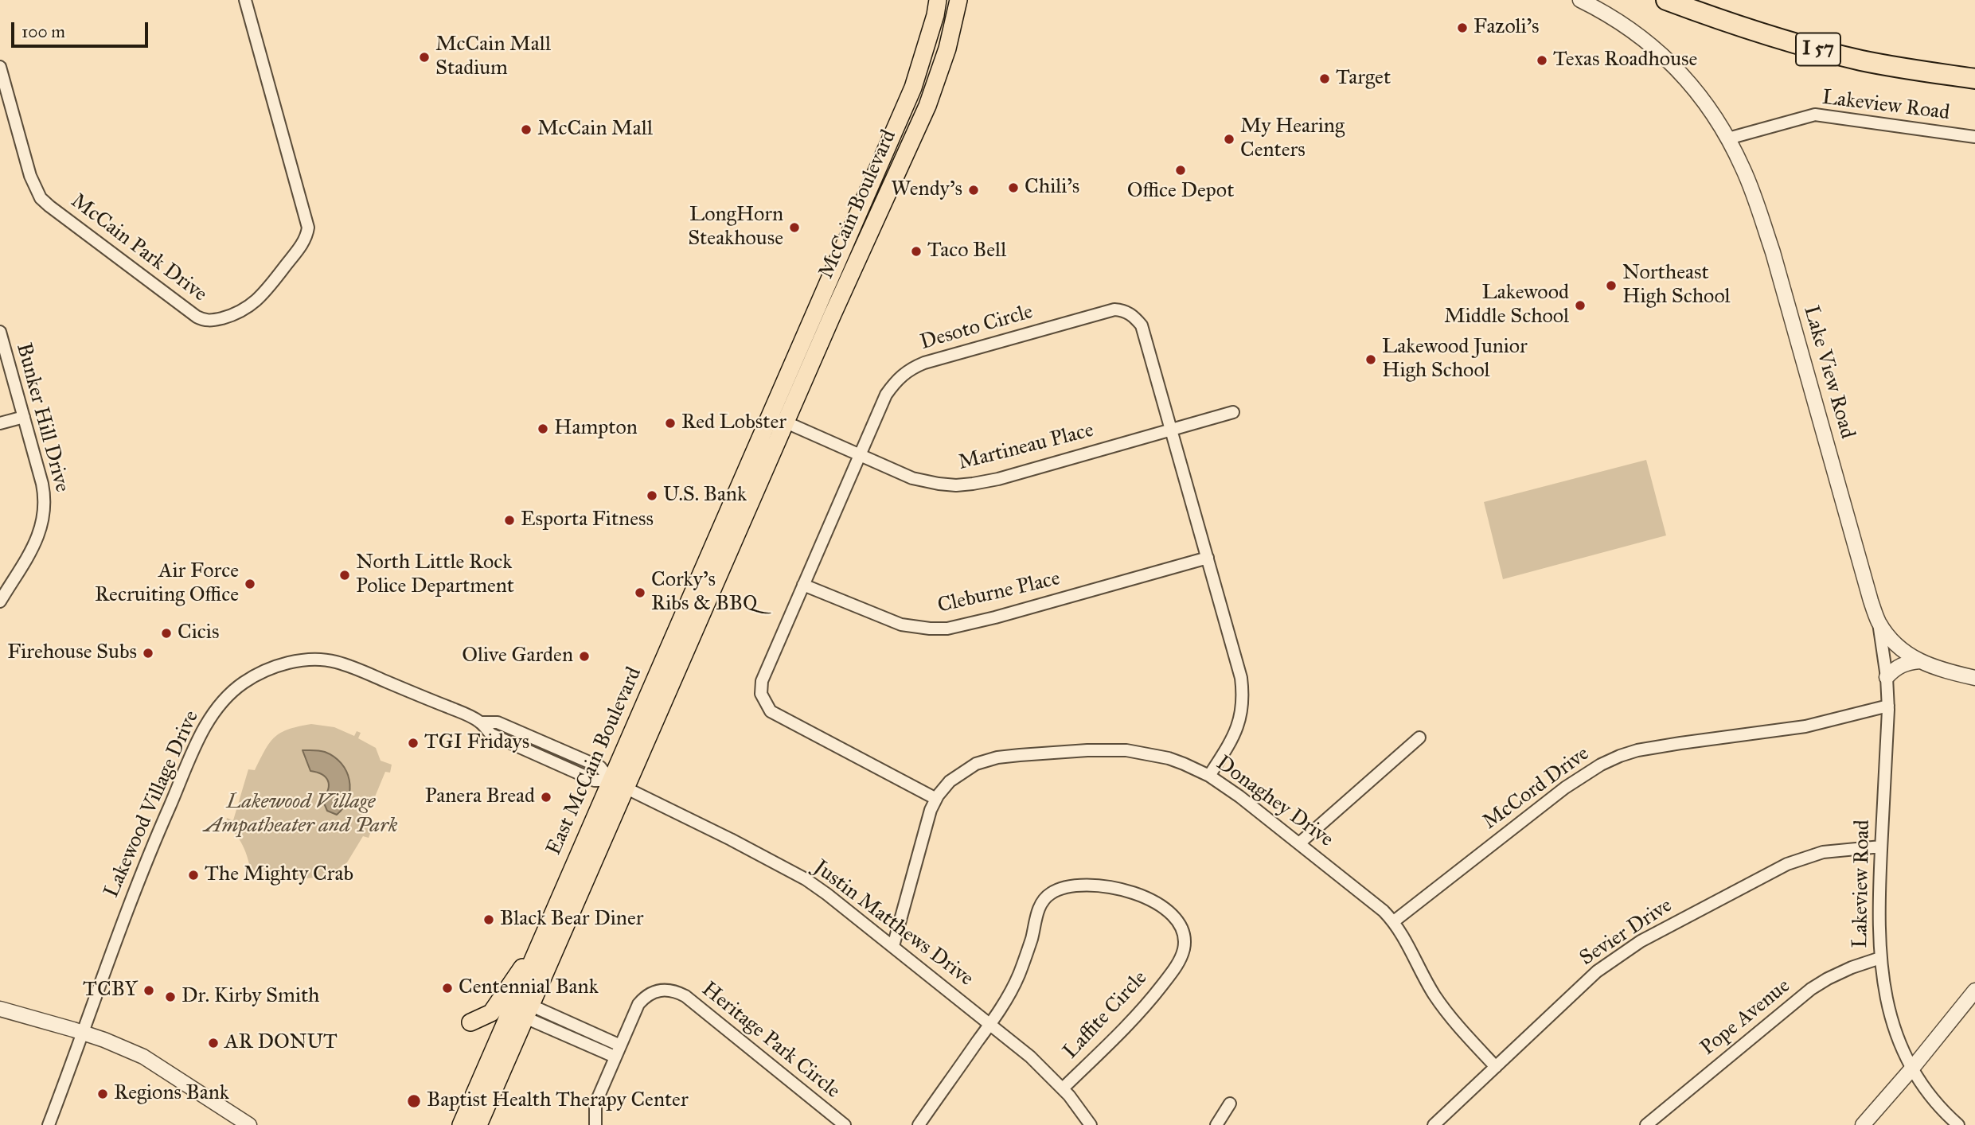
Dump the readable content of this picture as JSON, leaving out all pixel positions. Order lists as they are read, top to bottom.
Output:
{
  "streets": {
    "highway": ["I 57"],
    "main road": ["McCain Boulevard", "East McCain Boulevard"],
    "street": [
      "Lakeview Road",
      "McCain Park Drive",
      "Desoto Circle",
      "Lake View Road",
      "Bunker Hill Drive",
      "Martineau Place",
      "Cleburne Place",
      "McCord Drive",
      "Donaghey Drive",
      "Lakewood Village Drive",
      "Justin Matthews Drive",
      "Sevier Drive",
      "Laffite Circle",
      "Pope Avenue",
      "Heritage Park Circle"
    ]
  },
  "crossings": [
    ["Lakeview Road", "Lake View Road"],
    ["Lakeview Road", "McCord Drive"],
    ["Lakeview Road", "Sevier Drive"],
    ["Lakeview Road", "Pope Avenue"],
    ["McCain Boulevard", "Martineau Place"],
    ["McCain Boulevard", "East McCain Boulevard"],
    ["Desoto Circle", "Martineau Place"],
    ["Desoto Circle", "Cleburne Place"],
    ["Desoto Circle", "Donaghey Drive"],
    ["Martineau Place", "East McCain Boulevard"],
    ["East McCain Boulevard", "Lakewood Village Drive"],
    ["East McCain Boulevard", "Justin Matthews Drive"],
    ["McCord Drive", "Donaghey Drive"],
    ["Donaghey Drive", "Justin Matthews Drive"],
    ["Donaghey Drive", "Sevier Drive"],
    ["Lakewood Village Drive", "Justin Matthews Drive"],
    ["Justin Matthews Drive", "Laffite Circle"]
  ],
  "parks": ["Lakewood Village Ampatheater and Park"],
  "places": [
    "Fazoli's",
    "McCain Mall Stadium",
    "Texas Roadhouse",
    "Target",
    "McCain Mall",
    "My Hearing Centers",
    "Office Depot",
    "Chili's",
    "Wendy's",
    "LongHorn Steakhouse",
    "Taco Bell",
    "Northeast High School",
    "Lakewood Middle School",
    "Lakewood Junior High School",
    "Red Lobster",
    "Hampton",
    "U.S. Bank",
    "Esporta Fitness",
    "North Little Rock Police Department",
    "Air Force Recruiting Office",
    "Corky's Ribs & BBQ",
    "Cicis",
    "Firehouse Subs",
    "Olive Garden",
    "TGI Fridays",
    "Panera Bread",
    "The Mighty Crab",
    "Black Bear Diner",
    "Centennial Bank",
    "TCBY",
    "Dr. Kirby Smith",
    "AR DONUT",
    "Regions Bank",
    "Baptist Health Therapy Center"
  ],
  "scale_bar": "100 m"
}
